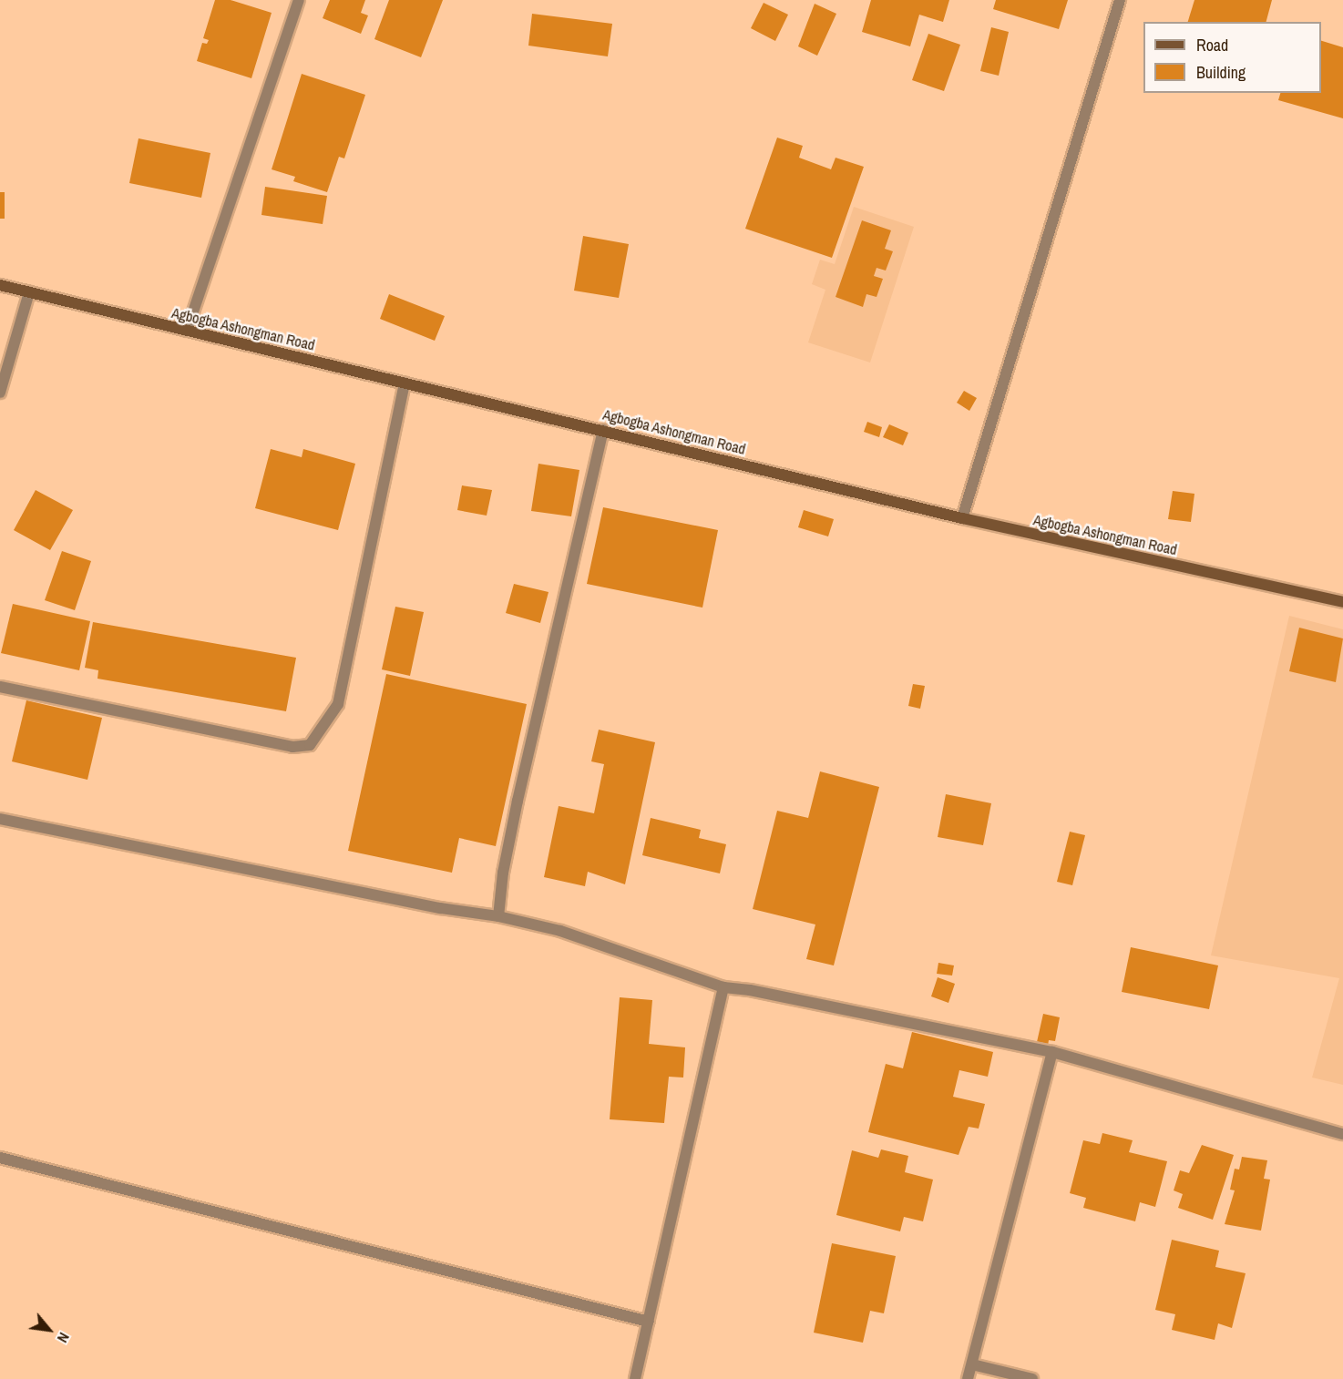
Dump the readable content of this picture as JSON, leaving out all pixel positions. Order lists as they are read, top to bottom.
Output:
{
  "streets": {
    "street": ["Agbogba Ashongman Road"]
  },
  "legend": ["Road", "Building"],
  "north": "bottom right"
}
